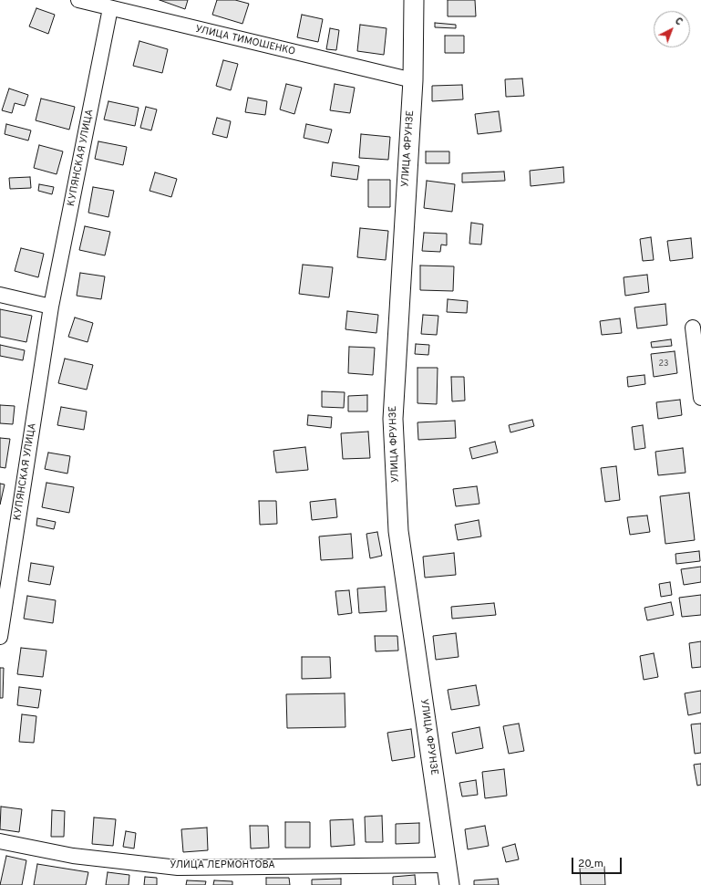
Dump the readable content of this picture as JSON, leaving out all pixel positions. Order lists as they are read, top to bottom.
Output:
{
  "streets": {
    "street": [
      "УЛИЦА ТИМОШЕНКО",
      "УЛИЦА ФРУНЗЕ",
      "КУПЯНСКАЯ УЛИЦА",
      "УЛИЦА ЛЕРМОНТОВА"
    ]
  },
  "crossings": [
    ["УЛИЦА ТИМОШЕНКО", "УЛИЦА ФРУНЗЕ"],
    ["УЛИЦА ТИМОШЕНКО", "КУПЯНСКАЯ УЛИЦА"],
    ["УЛИЦА ФРУНЗЕ", "УЛИЦА ЛЕРМОНТОВА"]
  ],
  "house_numbers": ["23"],
  "scale_bar": "20 m",
  "north": "top right"
}
